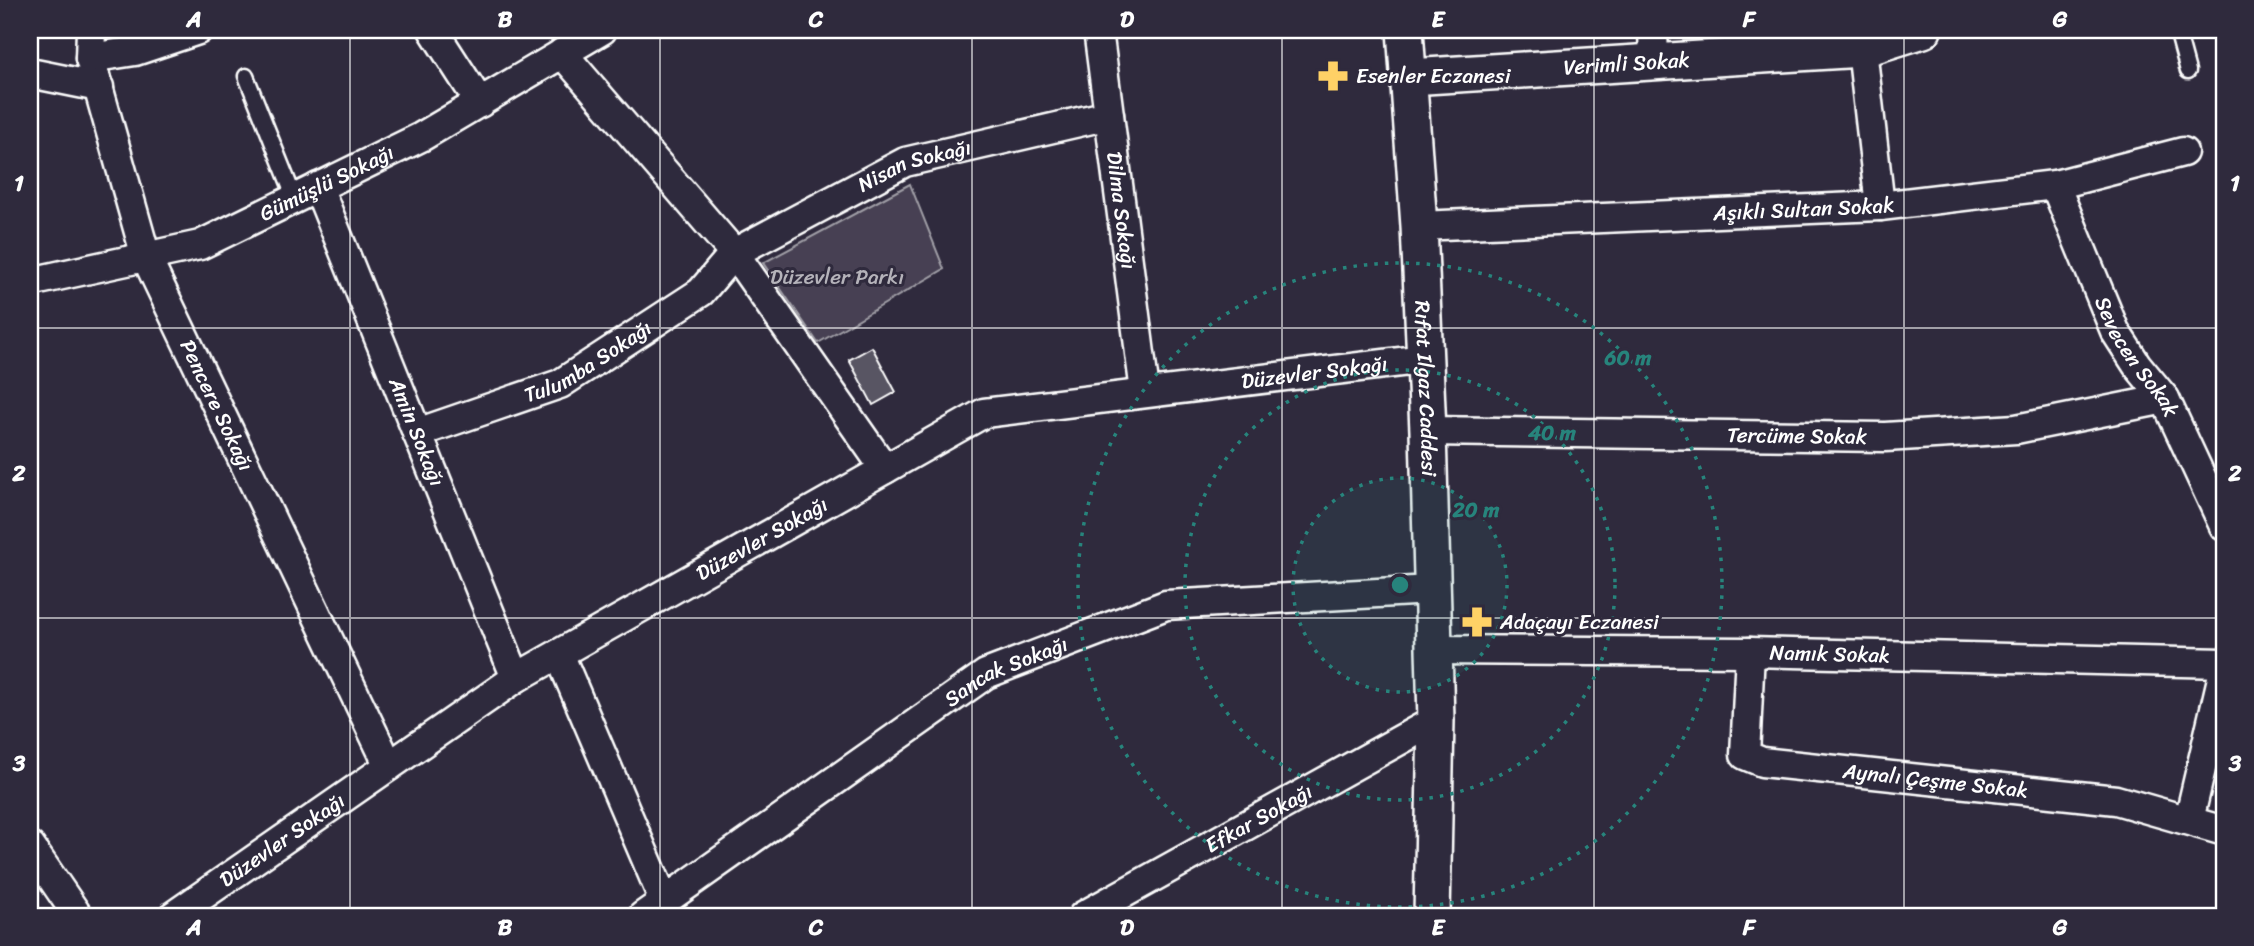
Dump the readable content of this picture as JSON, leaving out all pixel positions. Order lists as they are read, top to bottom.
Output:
{
  "streets": {
    "street": [
      "Verimli Sokak",
      "Nisan Sokağı",
      "Gümüşlü Sokağı",
      "Aşıklı Sultan Sokak",
      "Dilma Sokağı",
      "Sevecen Sokak",
      "Tulumba Sokağı",
      "Düzevler Sokağı",
      "Rıfat Ilgaz Caddesi",
      "Pencere Sokağı",
      "Amin Sokağı",
      "Tercüme Sokak",
      "Namık Sokak",
      "Sancak Sokağı",
      "Aynalı Çeşme Sokak",
      "Efkar Sokağı"
    ]
  },
  "crossings": [
    ["Verimli Sokak", "Rıfat Ilgaz Caddesi"],
    ["Nisan Sokağı", "Dilma Sokağı"],
    ["Nisan Sokağı", "Tulumba Sokağı"],
    ["Gümüşlü Sokağı", "Pencere Sokağı"],
    ["Gümüşlü Sokağı", "Amin Sokağı"],
    ["Aşıklı Sultan Sokak", "Sevecen Sokak"],
    ["Aşıklı Sultan Sokak", "Rıfat Ilgaz Caddesi"],
    ["Dilma Sokağı", "Düzevler Sokağı"],
    ["Sevecen Sokak", "Tercüme Sokak"],
    ["Tulumba Sokağı", "Amin Sokağı"],
    ["Düzevler Sokağı", "Rıfat Ilgaz Caddesi"],
    ["Düzevler Sokağı", "Pencere Sokağı"],
    ["Düzevler Sokağı", "Amin Sokağı"],
    ["Rıfat Ilgaz Caddesi", "Tercüme Sokak"],
    ["Rıfat Ilgaz Caddesi", "Namık Sokak"],
    ["Rıfat Ilgaz Caddesi", "Sancak Sokağı"],
    ["Rıfat Ilgaz Caddesi", "Efkar Sokağı"],
    ["Namık Sokak", "Aynalı Çeşme Sokak"]
  ],
  "parks": ["Düzevler Parkı"],
  "places": {
    "pharmacy": ["Esenler Eczanesi", "Adaçayı Eczanesi"]
  },
  "grid": {
    "columns": [
      "A",
      "B",
      "C",
      "D",
      "E",
      "F",
      "G"
    ],
    "rows": ["1", "2", "3"]
  },
  "rings": ["60 m", "40 m", "20 m"]
}
